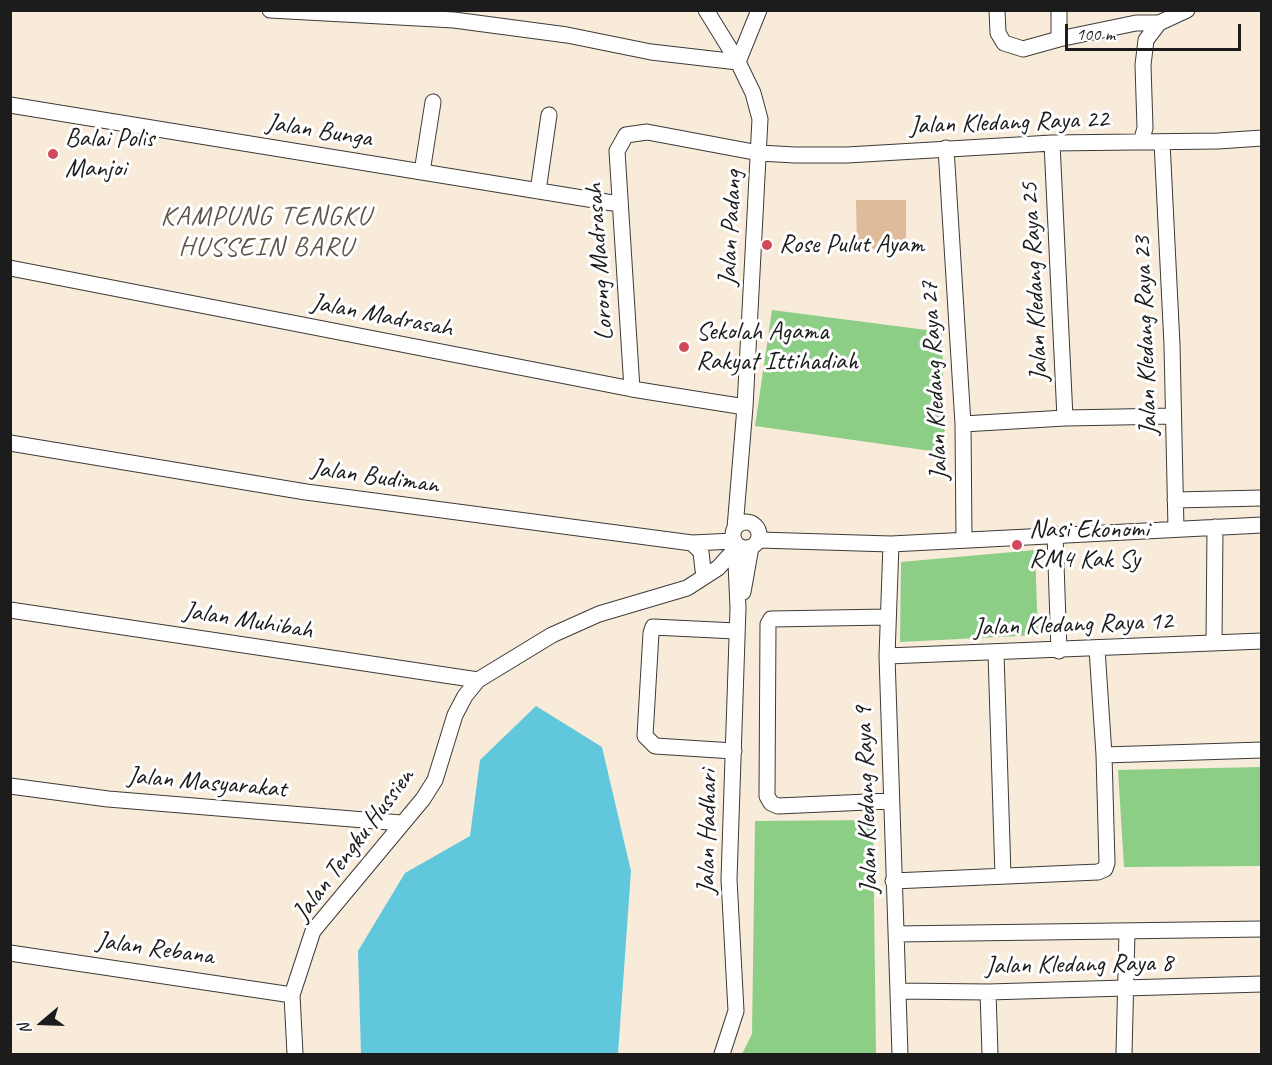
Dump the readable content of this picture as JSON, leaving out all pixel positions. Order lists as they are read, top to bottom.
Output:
{
  "streets": {
    "street": [
      "Jalan Kledang Raya 22",
      "Jalan Bunga",
      "Jalan Padang",
      "Lorong Madrasah",
      "Jalan Kledang Raya 25",
      "Jalan Madrasah",
      "Jalan Kledang Raya 23",
      "Jalan Kledang Raya 27",
      "Jalan Budiman",
      "Jalan Muhibah",
      "Jalan Kledang Raya 12",
      "Jalan Masyarakat",
      "Jalan Kledang Raya 9",
      "Jalan Hadhari",
      "Jalan Tengku Hussien",
      "Jalan Rebana",
      "Jalan Kledang Raya 8"
    ]
  },
  "crossings": [
    ["Jalan Kledang Raya 22", "Jalan Padang"],
    ["Jalan Kledang Raya 22", "Lorong Madrasah"],
    ["Jalan Kledang Raya 22", "Jalan Kledang Raya 25"],
    ["Jalan Kledang Raya 22", "Jalan Kledang Raya 23"],
    ["Jalan Kledang Raya 22", "Jalan Kledang Raya 27"],
    ["Jalan Bunga", "Lorong Madrasah"],
    ["Jalan Padang", "Lorong Madrasah"],
    ["Jalan Padang", "Jalan Madrasah"],
    ["Jalan Padang", "Jalan Budiman"],
    ["Jalan Padang", "Jalan Hadhari"],
    ["Lorong Madrasah", "Jalan Madrasah"],
    ["Jalan Budiman", "Jalan Hadhari"],
    ["Jalan Muhibah", "Jalan Tengku Hussien"],
    ["Jalan Kledang Raya 12", "Jalan Kledang Raya 9"],
    ["Jalan Masyarakat", "Jalan Tengku Hussien"],
    ["Jalan Kledang Raya 9", "Jalan Kledang Raya 8"],
    ["Jalan Tengku Hussien", "Jalan Rebana"]
  ],
  "districts": ["KAMPUNG TENGKU HUSSEIN BARU"],
  "places": [
    "Balai Polis Manjoi",
    "Rose Pulut Ayam",
    "Sekolah Agama Rakyat Ittihadiah",
    "Nasi Ekonomi RM4 Kak Sy"
  ],
  "scale_bar": "100 m",
  "north": "left"
}
